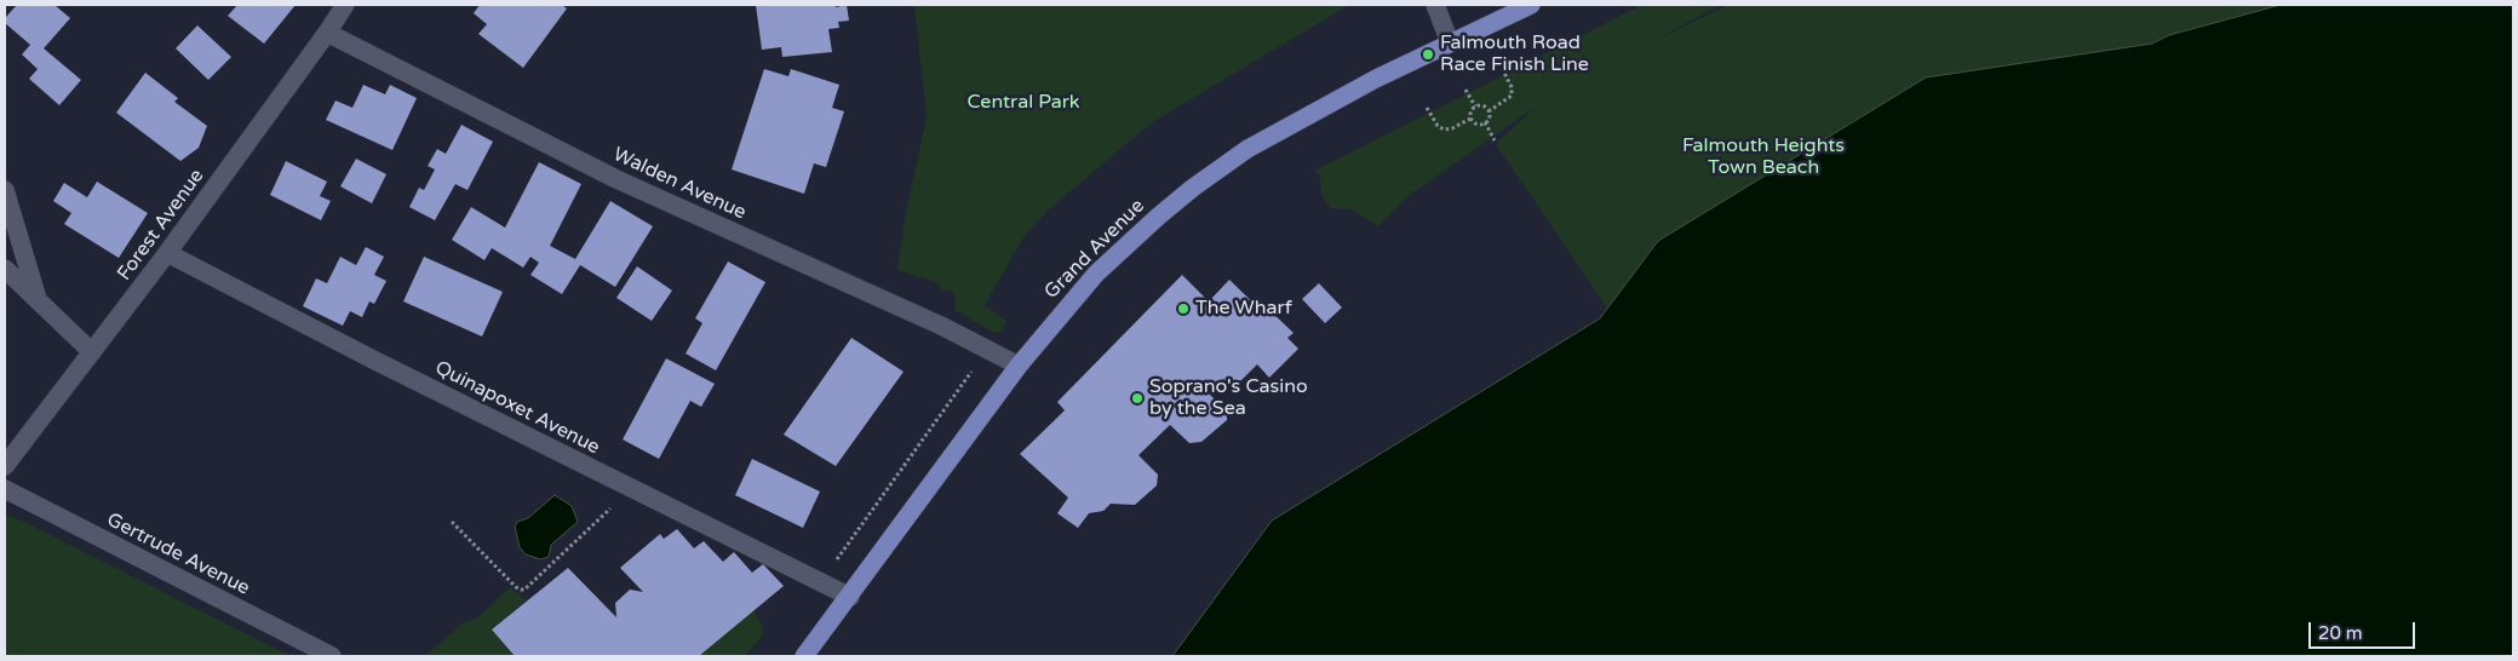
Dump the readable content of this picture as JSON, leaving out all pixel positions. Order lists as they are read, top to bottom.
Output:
{
  "streets": {
    "main road": ["Grand Avenue"],
    "street": [
      "Walden Avenue",
      "Forest Avenue",
      "Quinapoxet Avenue",
      "Gertrude Avenue"
    ]
  },
  "crossings": [
    ["Walden Avenue", "Forest Avenue"],
    ["Walden Avenue", "Grand Avenue"],
    ["Forest Avenue", "Quinapoxet Avenue"],
    ["Grand Avenue", "Quinapoxet Avenue"]
  ],
  "parks": ["Central Park", "Falmouth Heights Town Beach"],
  "places": ["Falmouth Road Race Finish Line", "The Wharf", "Soprano's Casino by the Sea"],
  "scale_bar": "20 m"
}
